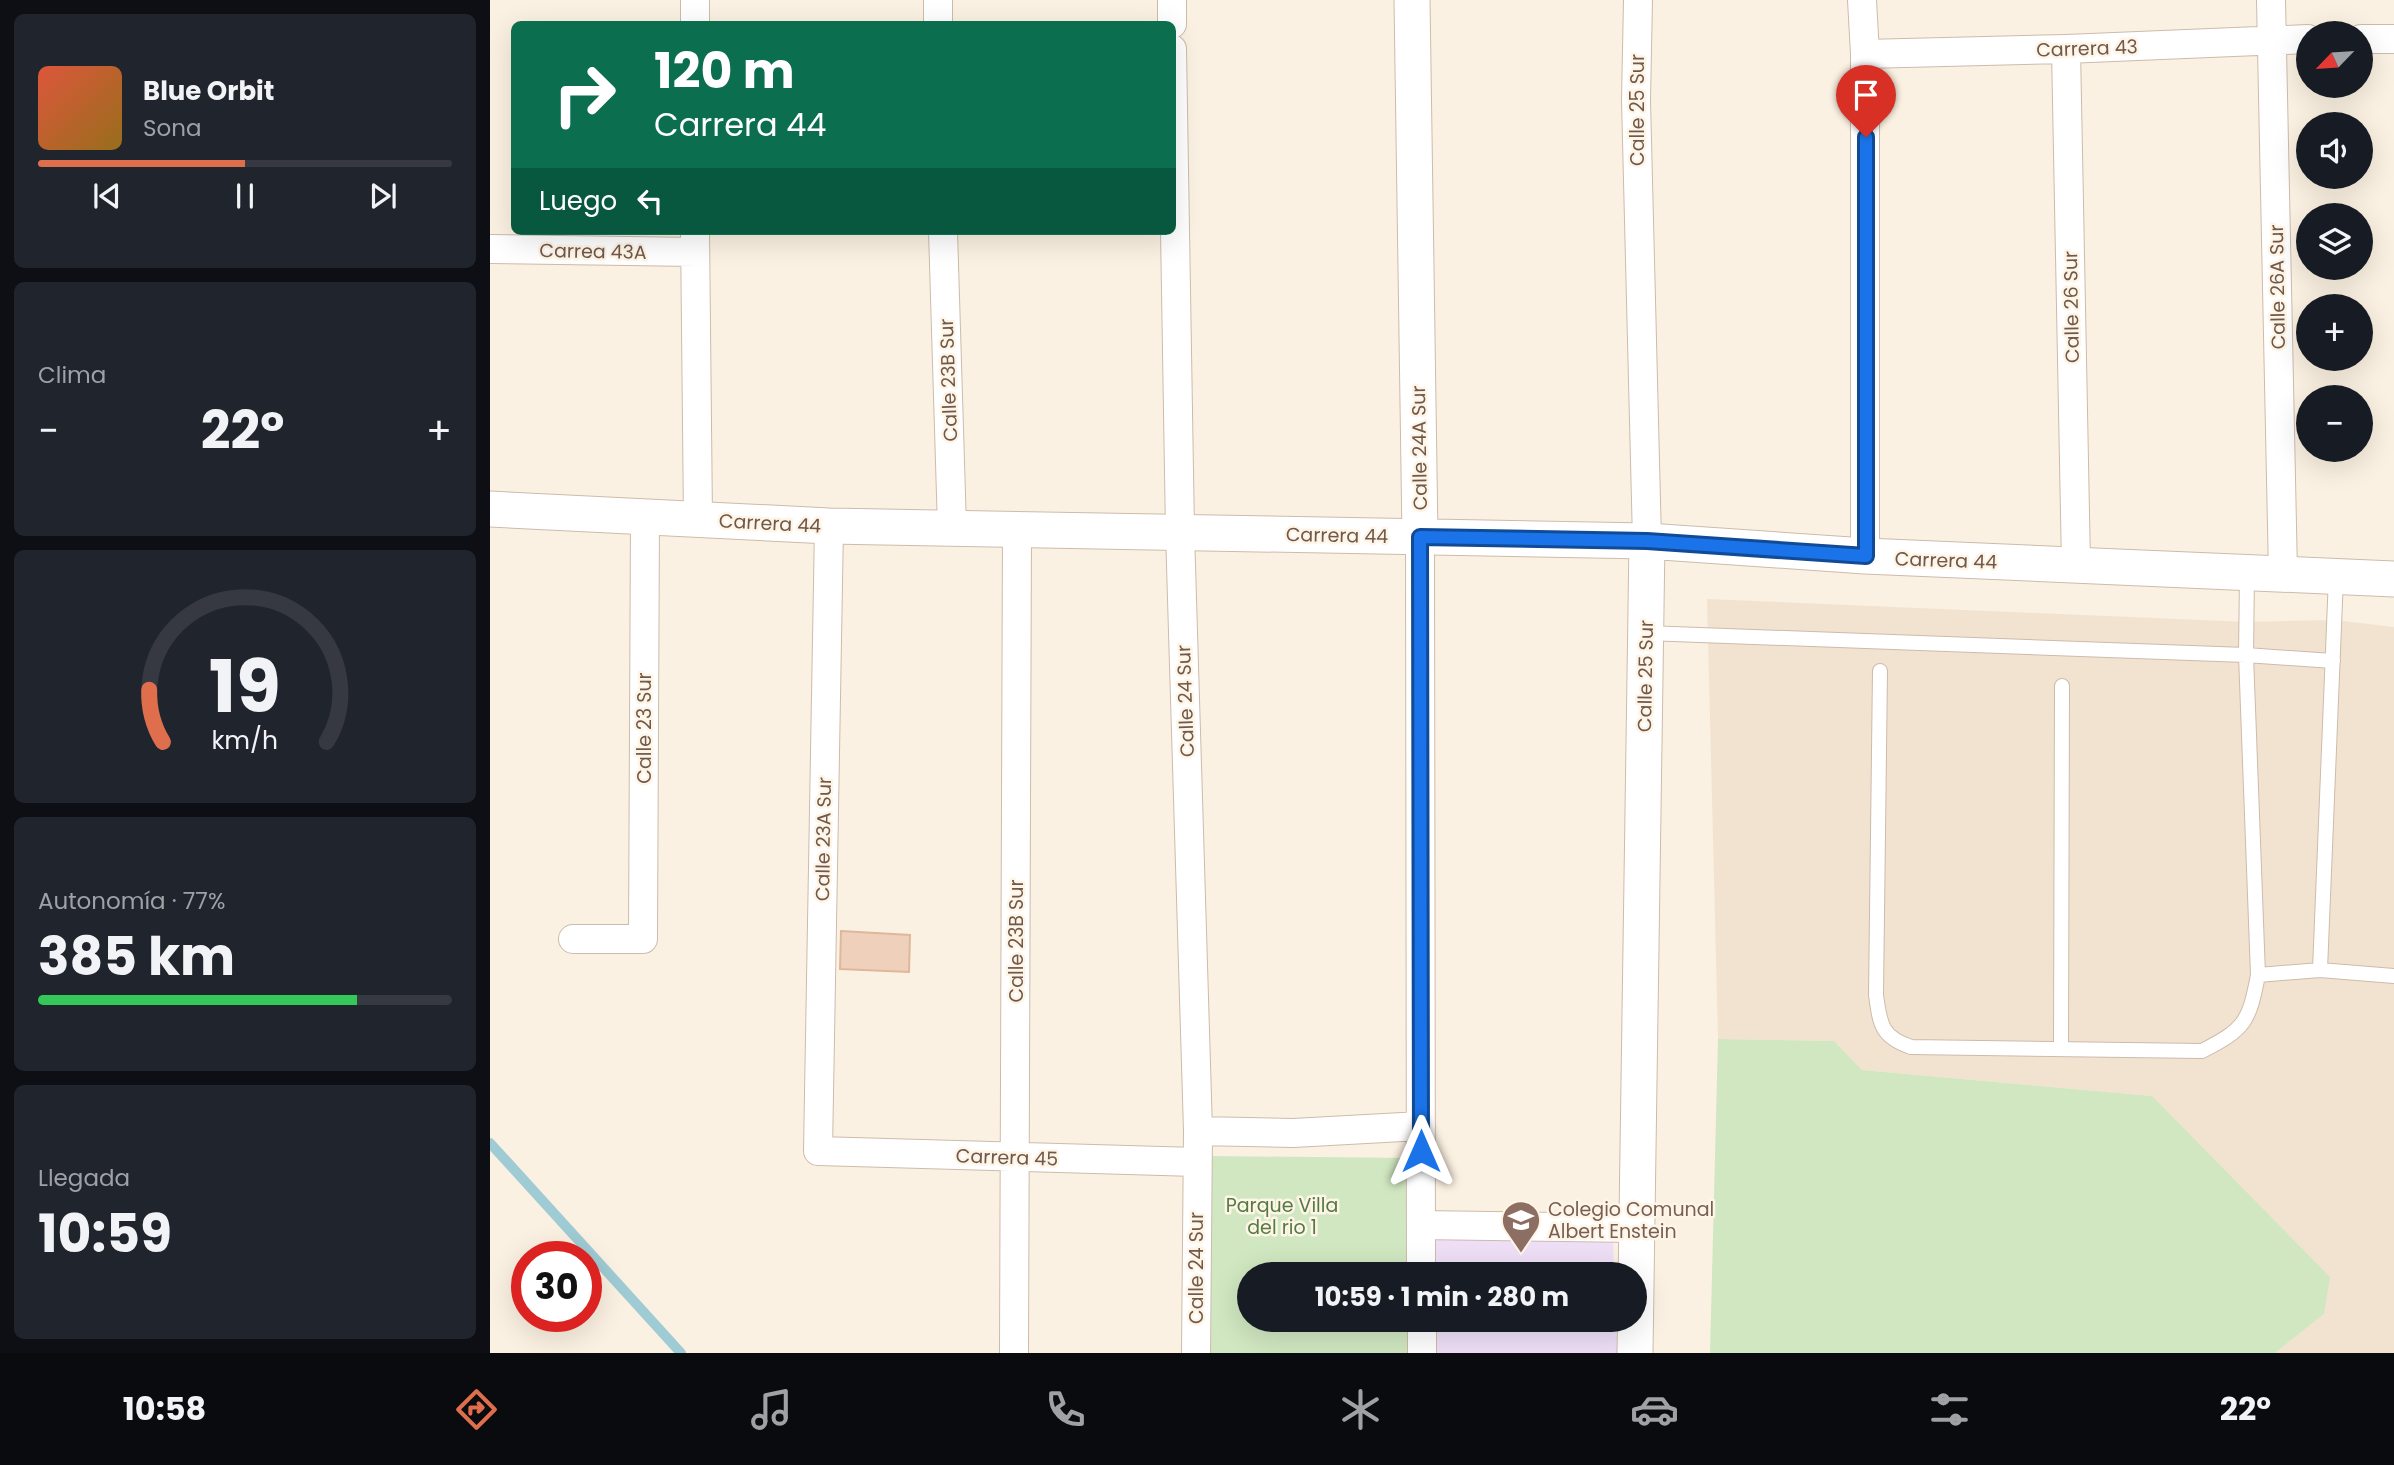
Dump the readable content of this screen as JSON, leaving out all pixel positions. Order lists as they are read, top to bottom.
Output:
{
  "streets": {
    "street": [
      "Carrera 43",
      "Calle 25 Sur",
      "Carrea 43A",
      "Calle 26A Sur",
      "Calle 26 Sur",
      "Calle 23B Sur",
      "Calle 24A Sur",
      "Carrera 44",
      "Calle 24 Sur",
      "Calle 23 Sur",
      "Calle 23A Sur",
      "Carrera 45"
    ]
  },
  "crossings": [
    ["Carrera 43", "Calle 26A Sur"],
    ["Carrera 43", "Calle 26 Sur"],
    ["Calle 25 Sur", "Carrera 44"],
    ["Calle 26A Sur", "Carrera 44"],
    ["Calle 26 Sur", "Carrera 44"],
    ["Calle 23B Sur", "Carrera 44"],
    ["Calle 23B Sur", "Carrera 45"],
    ["Calle 24A Sur", "Carrera 44"],
    ["Carrera 44", "Calle 24 Sur"],
    ["Carrera 44", "Calle 23 Sur"],
    ["Carrera 44", "Calle 23A Sur"],
    ["Calle 24 Sur", "Carrera 45"],
    ["Calle 23A Sur", "Carrera 45"]
  ],
  "parks": ["Parque Villa del rio 1"],
  "places": {
    "school or university": ["Colegio Comunal Albert Enstein"]
  },
  "north": "bottom left",
  "page": {
    "map_buttons": ["+", "−"],
    "turn": ["120 m", "Carrera 44"],
    "song": ["Blue Orbit", "Sona"],
    "then": "Luego",
    "tile": [
      "Clima",
      ["Autonomía · 77%", "385 km"],
      ["Llegada", "10:59"]
    ],
    "heat": ["−", "22°", "+"],
    "limit": "30",
    "trip": "10:59 · 1 min · 280 m",
    "tabs": ["10:58", "22°"],
    "gauge": ["19", "km/h"]
  }
}
